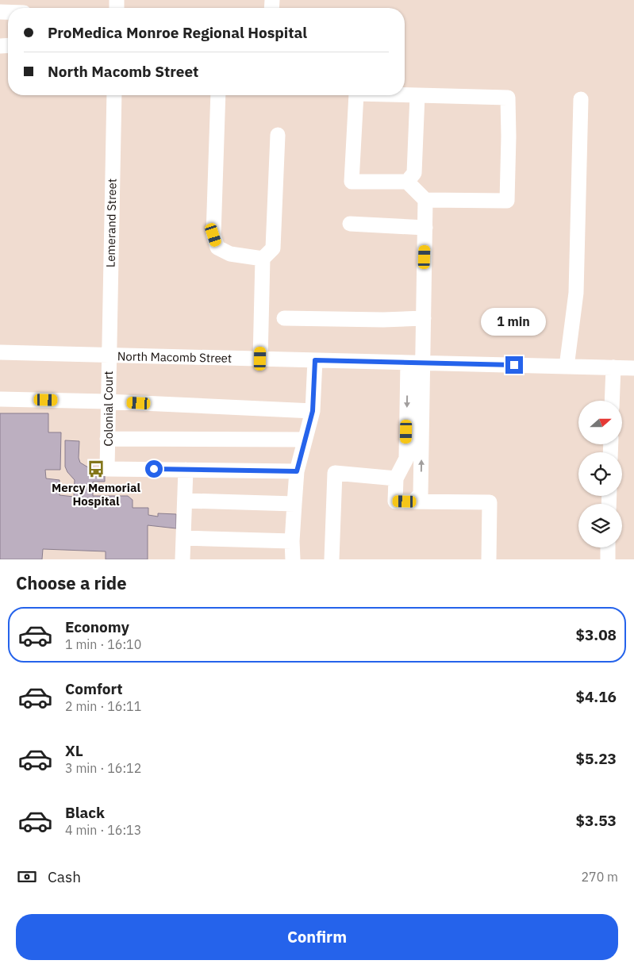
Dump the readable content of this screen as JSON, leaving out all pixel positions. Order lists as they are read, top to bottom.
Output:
{
  "streets": {
    "street": ["Lemerand Street", "North Macomb Street", "Colonial Court"]
  },
  "crossings": [
    ["Lemerand Street", "North Macomb Street"],
    ["Lemerand Street", "Colonial Court"],
    ["North Macomb Street", "Colonial Court"]
  ],
  "places": {
    "bus stop": ["Mercy Memorial Hospital"]
  },
  "north": "right",
  "page": {
    "banner": ["ProMedica Monroe Regional Hospital", "North Macomb Street"],
    "bubble": "1 min",
    "heading": "Choose a ride",
    "list": [
      {
        "name": "Economy",
        "note": "1 min · 16:10",
        "value": "$3.08"
      },
      {
        "name": "Comfort",
        "note": "2 min · 16:11",
        "value": "$4.16"
      },
      {
        "name": "XL",
        "note": "3 min · 16:12",
        "value": "$5.23"
      },
      {
        "name": "Black",
        "note": "4 min · 16:13",
        "value": "$3.53"
      }
    ],
    "pay": ["Cash", "270 m"],
    "buttons": "Confirm"
  }
}
